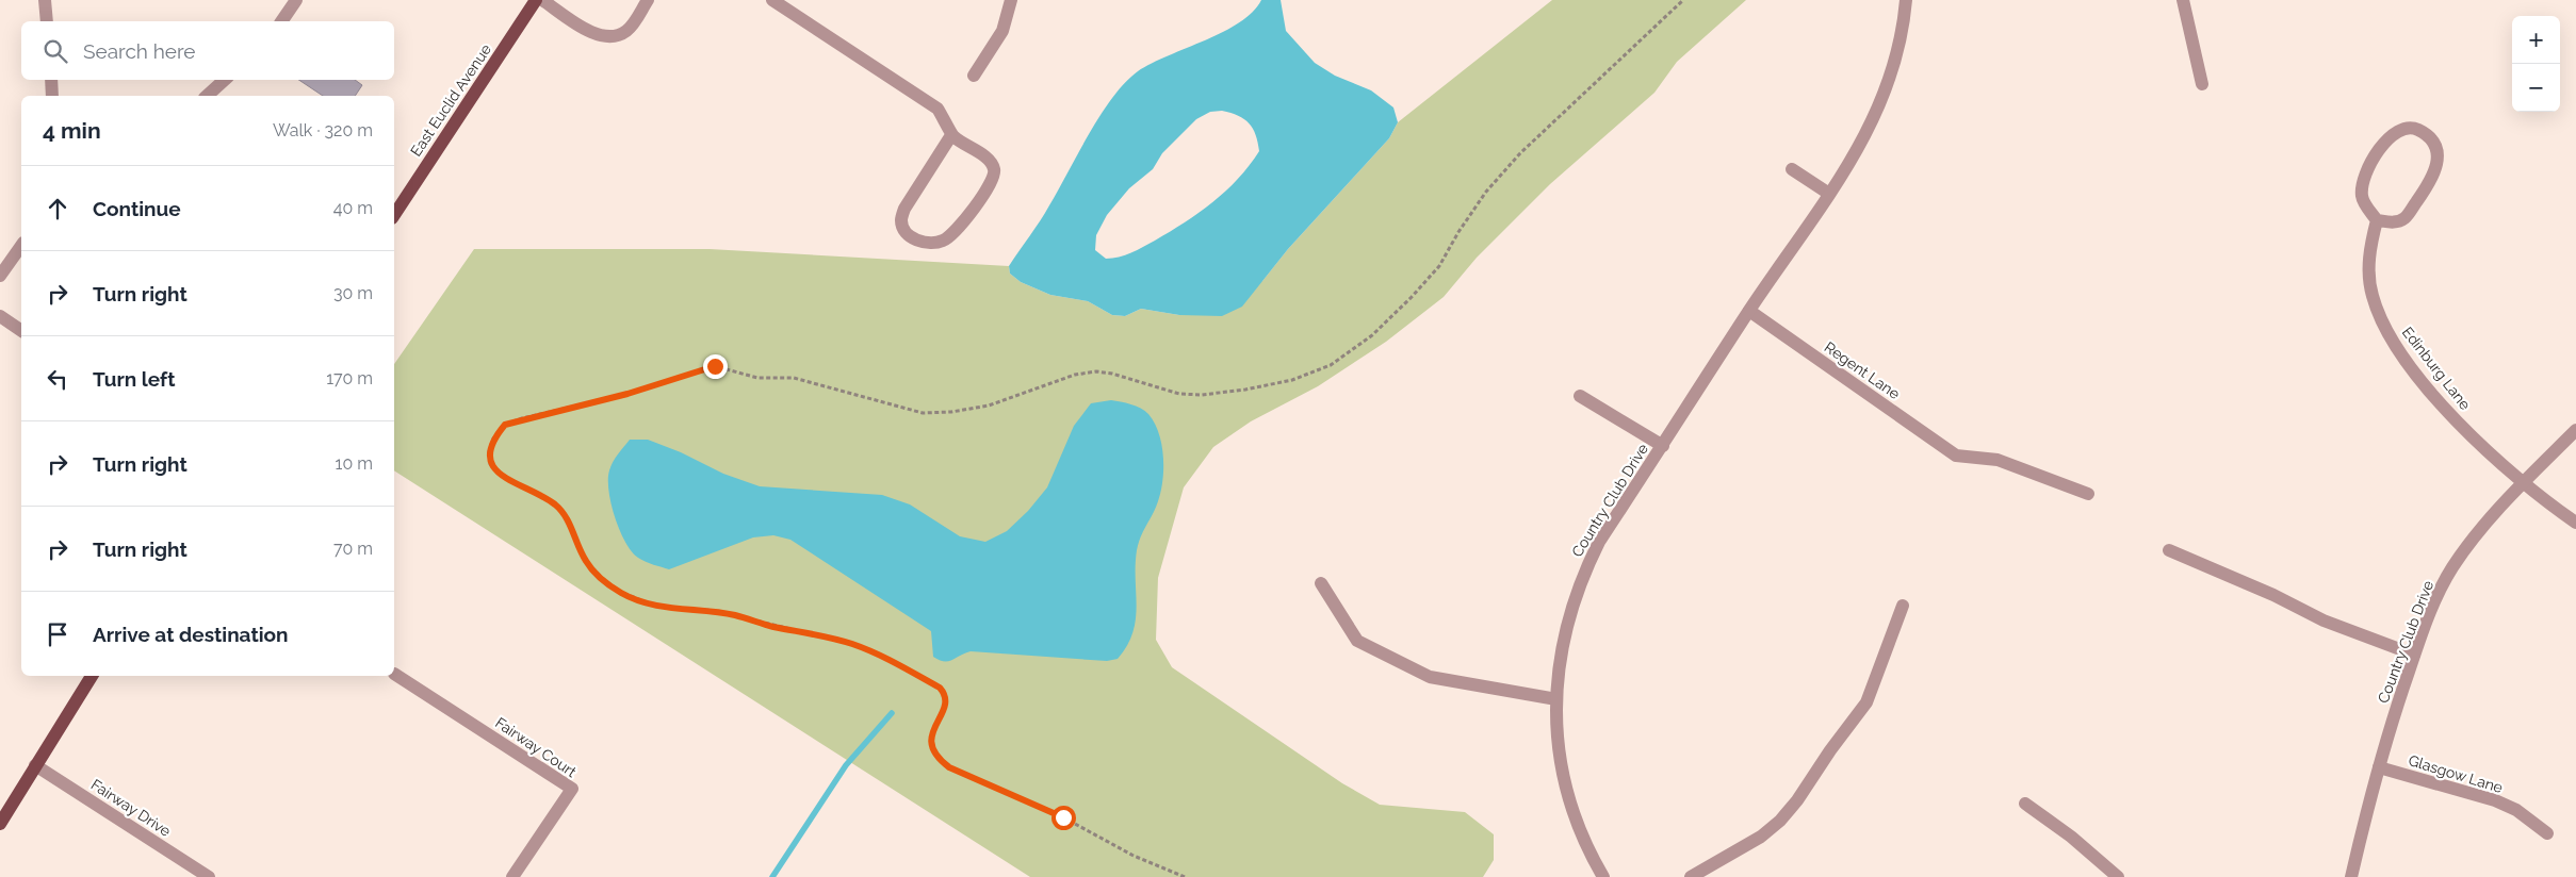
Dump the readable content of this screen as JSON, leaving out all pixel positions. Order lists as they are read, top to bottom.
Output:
{
  "streets": {
    "main road": ["East Euclid Avenue"],
    "street": [
      "Edinburg Lane",
      "Regent Lane",
      "Country Club Drive",
      "Fairway Court",
      "Glasgow Lane",
      "Fairway Drive"
    ]
  },
  "crossings": [
    ["Edinburg Lane", "Country Club Drive"],
    ["Regent Lane", "Country Club Drive"],
    ["Country Club Drive", "Glasgow Lane"]
  ],
  "page": {
    "map_buttons": ["+", "−"],
    "search": "Search here",
    "heading": ["4 min", "Walk · 320 m"],
    "list": [
      ["Continue", "40 m"],
      ["Turn right", "30 m"],
      ["Turn left", "170 m"],
      ["Turn right", "10 m"],
      ["Turn right", "70 m"],
      "Arrive at destination"
    ]
  }
}
